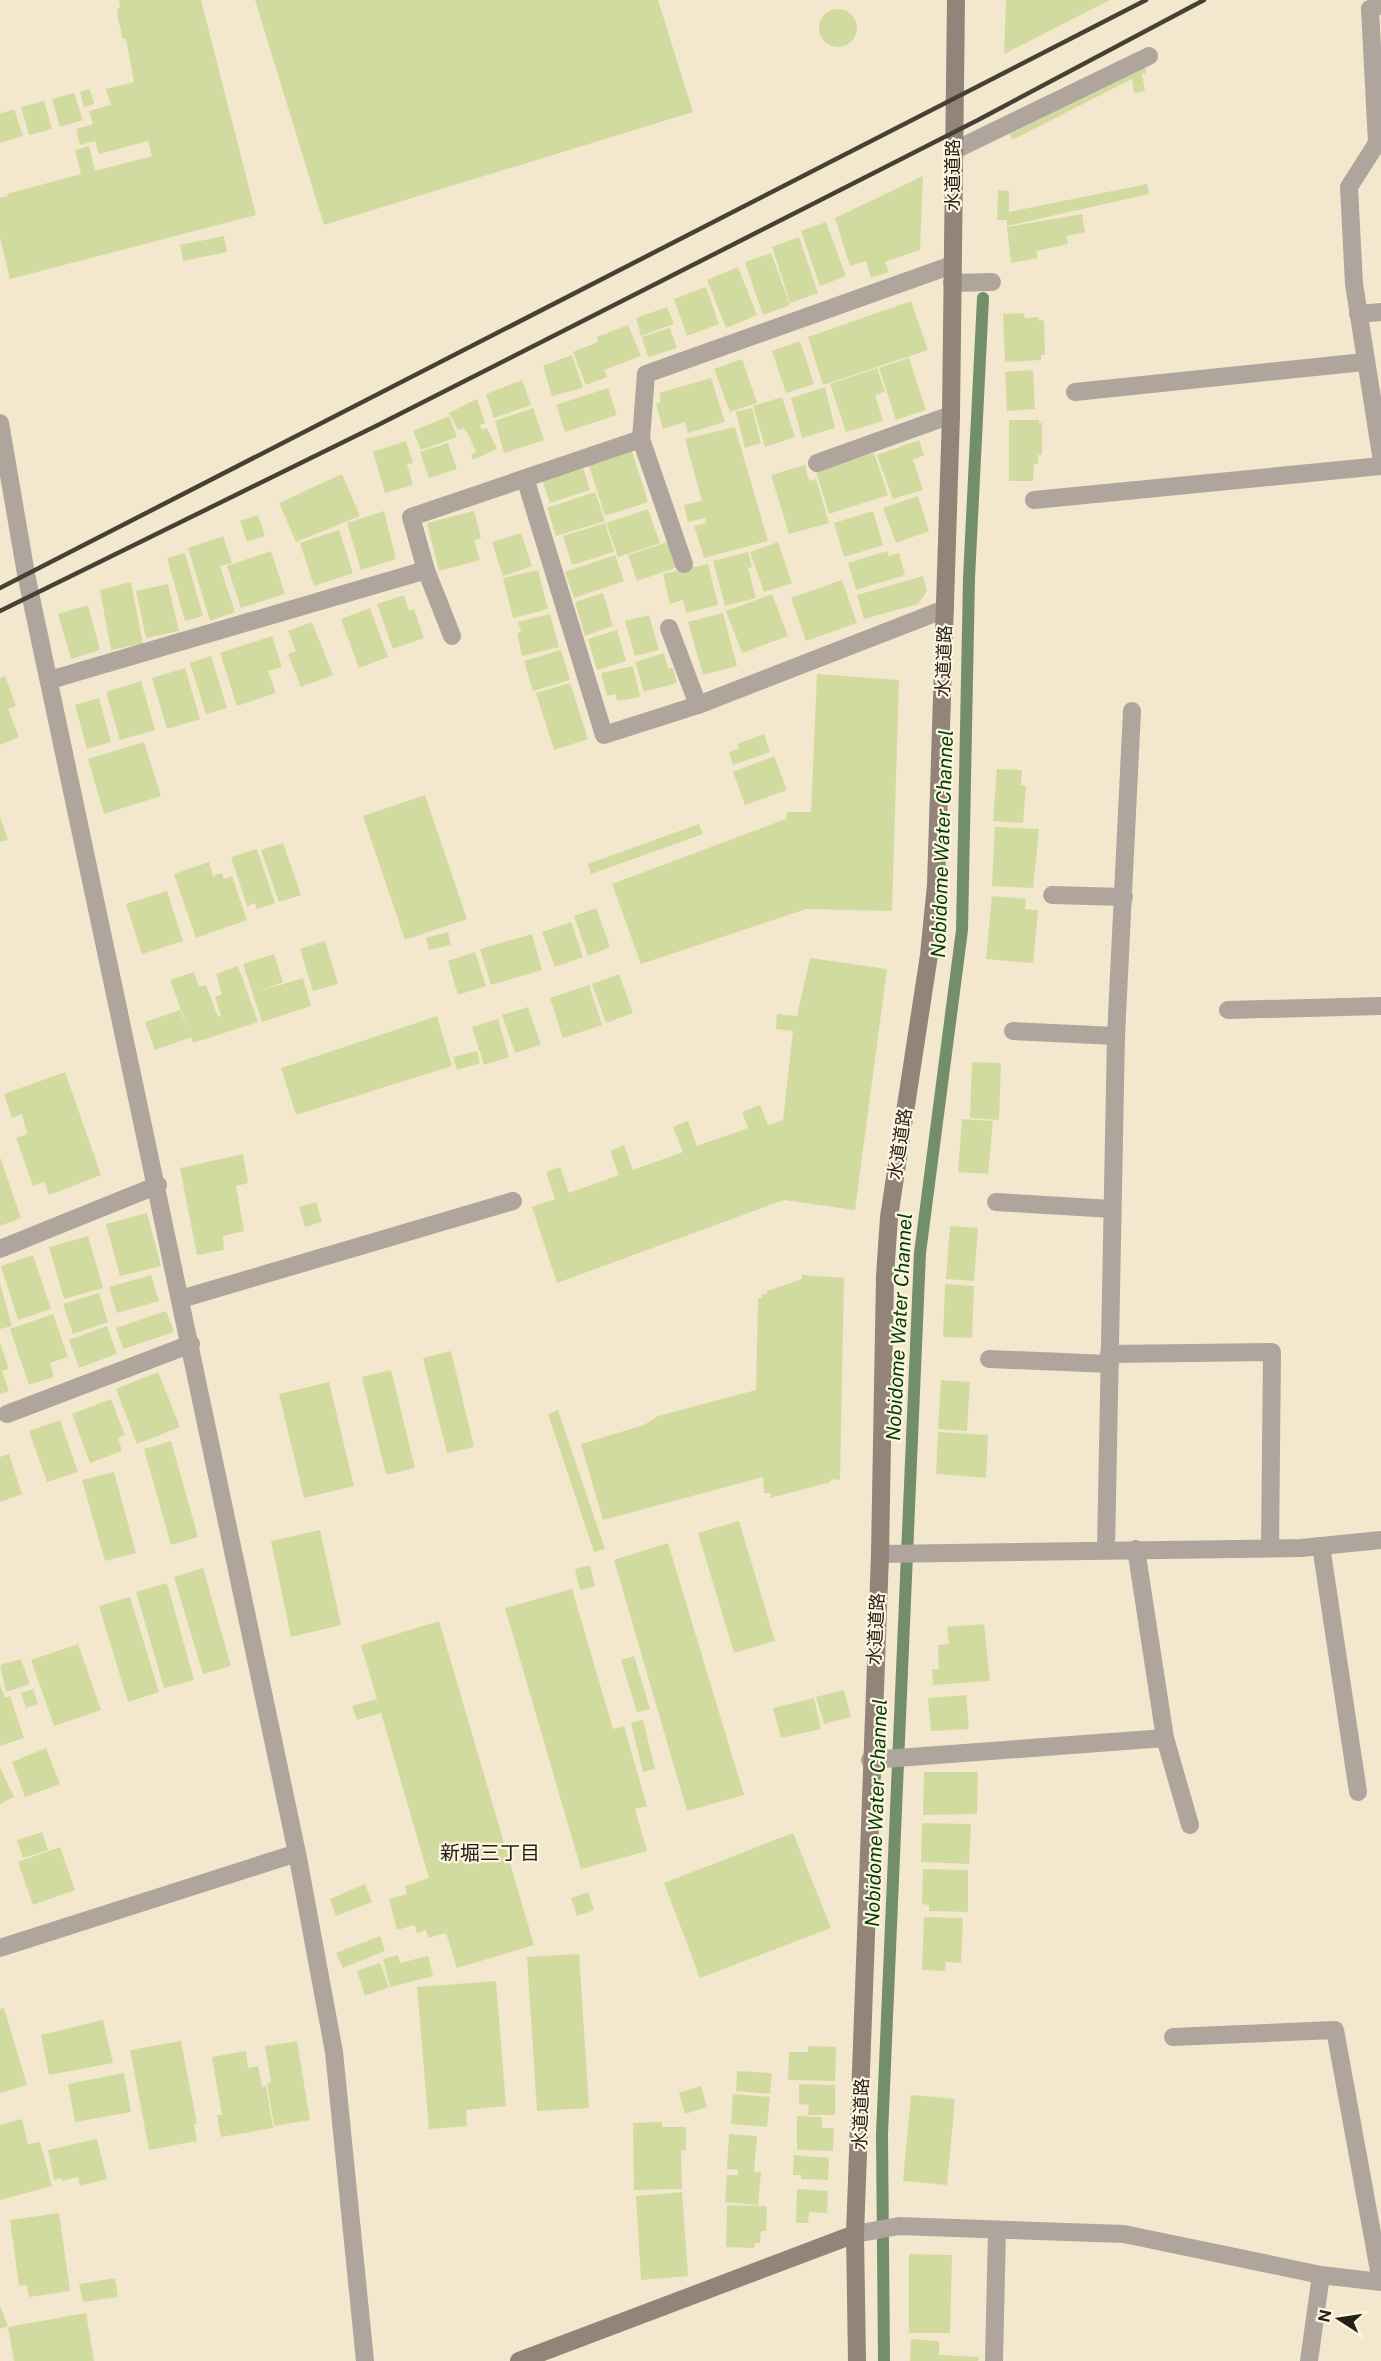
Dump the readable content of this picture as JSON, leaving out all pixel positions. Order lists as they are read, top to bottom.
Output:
{
  "streets": {
    "street": ["水道道路"]
  },
  "districts": ["新堀三丁目"],
  "water": ["Nobidome Water Channel"],
  "north": "left"
}
